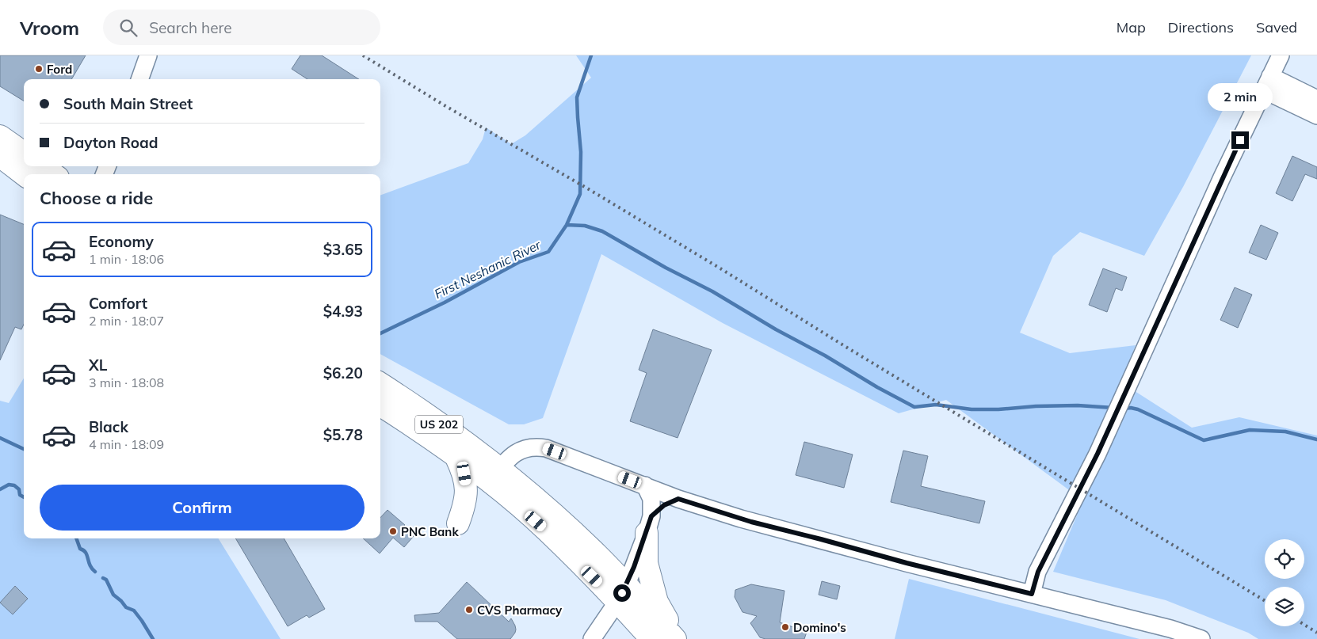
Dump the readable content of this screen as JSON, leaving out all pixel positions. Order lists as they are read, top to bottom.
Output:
{
  "streets": {
    "highway": ["US 202"]
  },
  "water": ["First Neshanic River"],
  "places": [
    "Ford",
    "PNC Bank",
    "CVS Pharmacy",
    "Domino's"
  ],
  "page": {
    "header": "Vroom",
    "search": "Search here",
    "nav": ["Map", "Directions", "Saved"],
    "banner": ["South Main Street", "Dayton Road"],
    "bubble": "2 min",
    "heading": "Choose a ride",
    "list": [
      {
        "name": "Economy",
        "note": "1 min · 18:06",
        "value": "$3.65"
      },
      {
        "name": "Comfort",
        "note": "2 min · 18:07",
        "value": "$4.93"
      },
      {
        "name": "XL",
        "note": "3 min · 18:08",
        "value": "$6.20"
      },
      {
        "name": "Black",
        "note": "4 min · 18:09",
        "value": "$5.78"
      }
    ],
    "buttons": "Confirm"
  }
}
